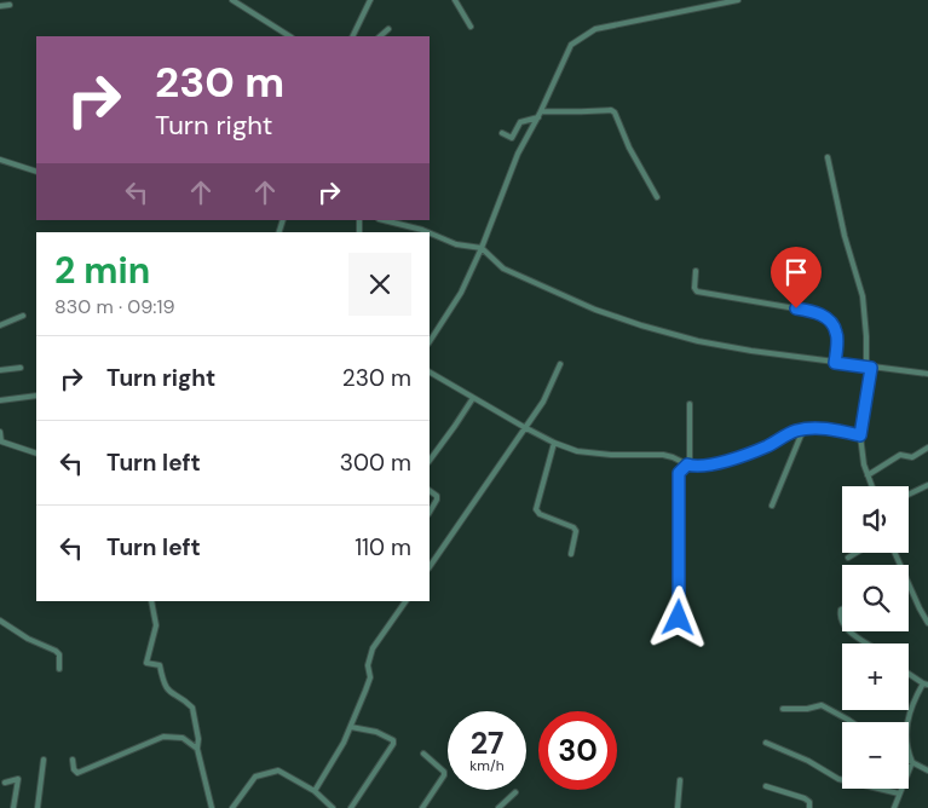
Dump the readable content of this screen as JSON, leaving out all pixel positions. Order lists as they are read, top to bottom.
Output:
{
  "page": {
    "turn": ["230 m", "Turn right"],
    "heading": ["2 min", "830 m · 09:19"],
    "list": [
      {
        "name": "Turn right",
        "value": "230 m"
      },
      {
        "name": "Turn left",
        "value": "300 m"
      },
      {
        "name": "Turn left",
        "value": "110 m"
      }
    ],
    "map_buttons": ["+", "−"],
    "speed": "27 km/h",
    "limit": "30"
  }
}
